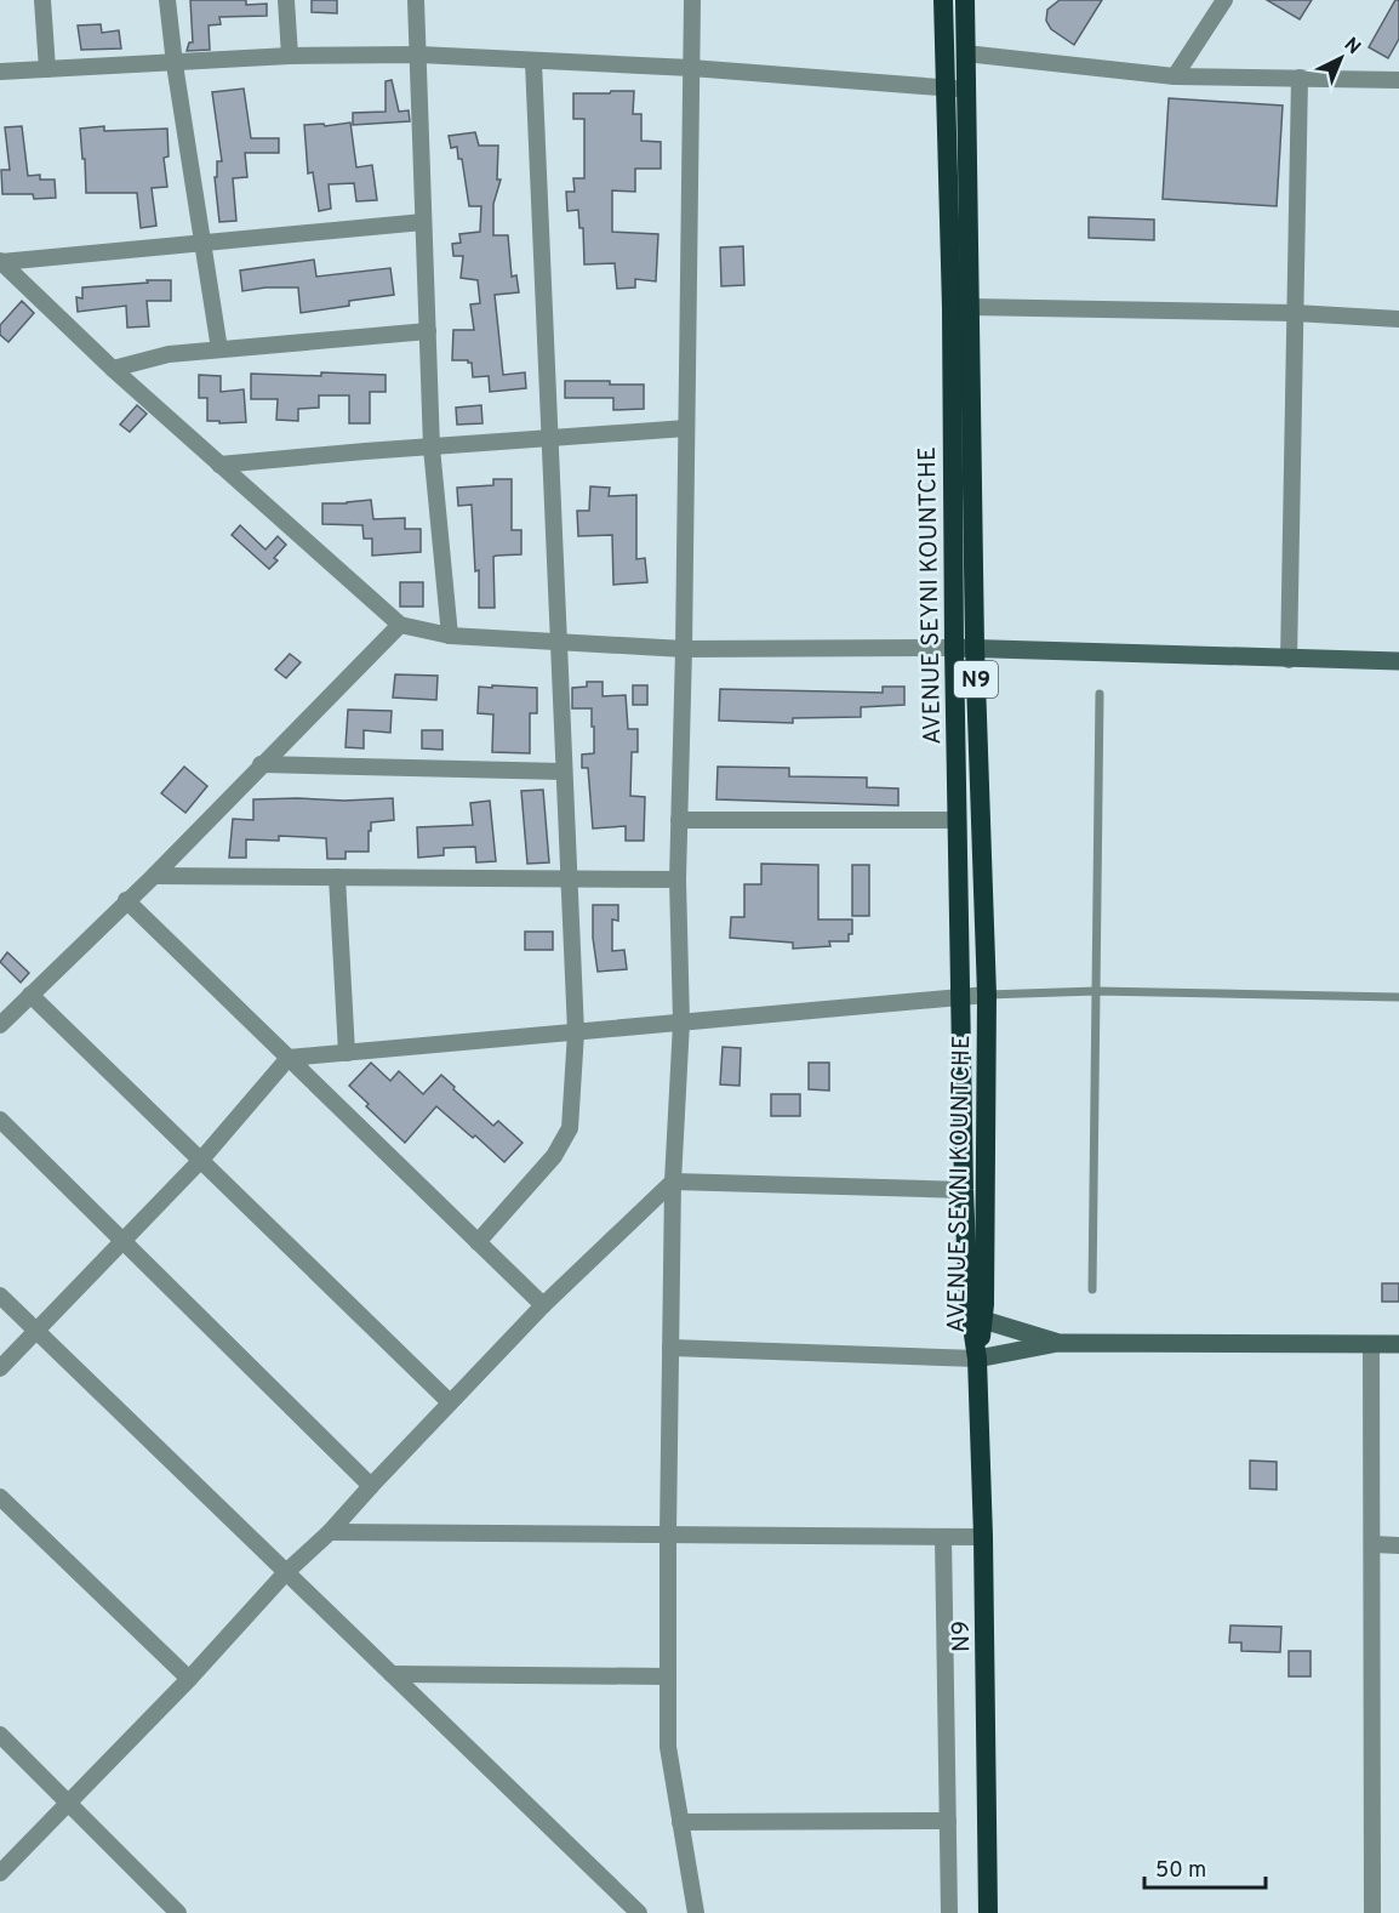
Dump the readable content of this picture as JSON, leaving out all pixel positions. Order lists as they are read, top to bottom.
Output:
{
  "streets": {
    "highway": ["AVENUE SEYNI KOUNTCHE", "N9"]
  },
  "crossings": [
    ["AVENUE SEYNI KOUNTCHE", "N9"]
  ],
  "scale_bar": "50 m",
  "north": "top right"
}
